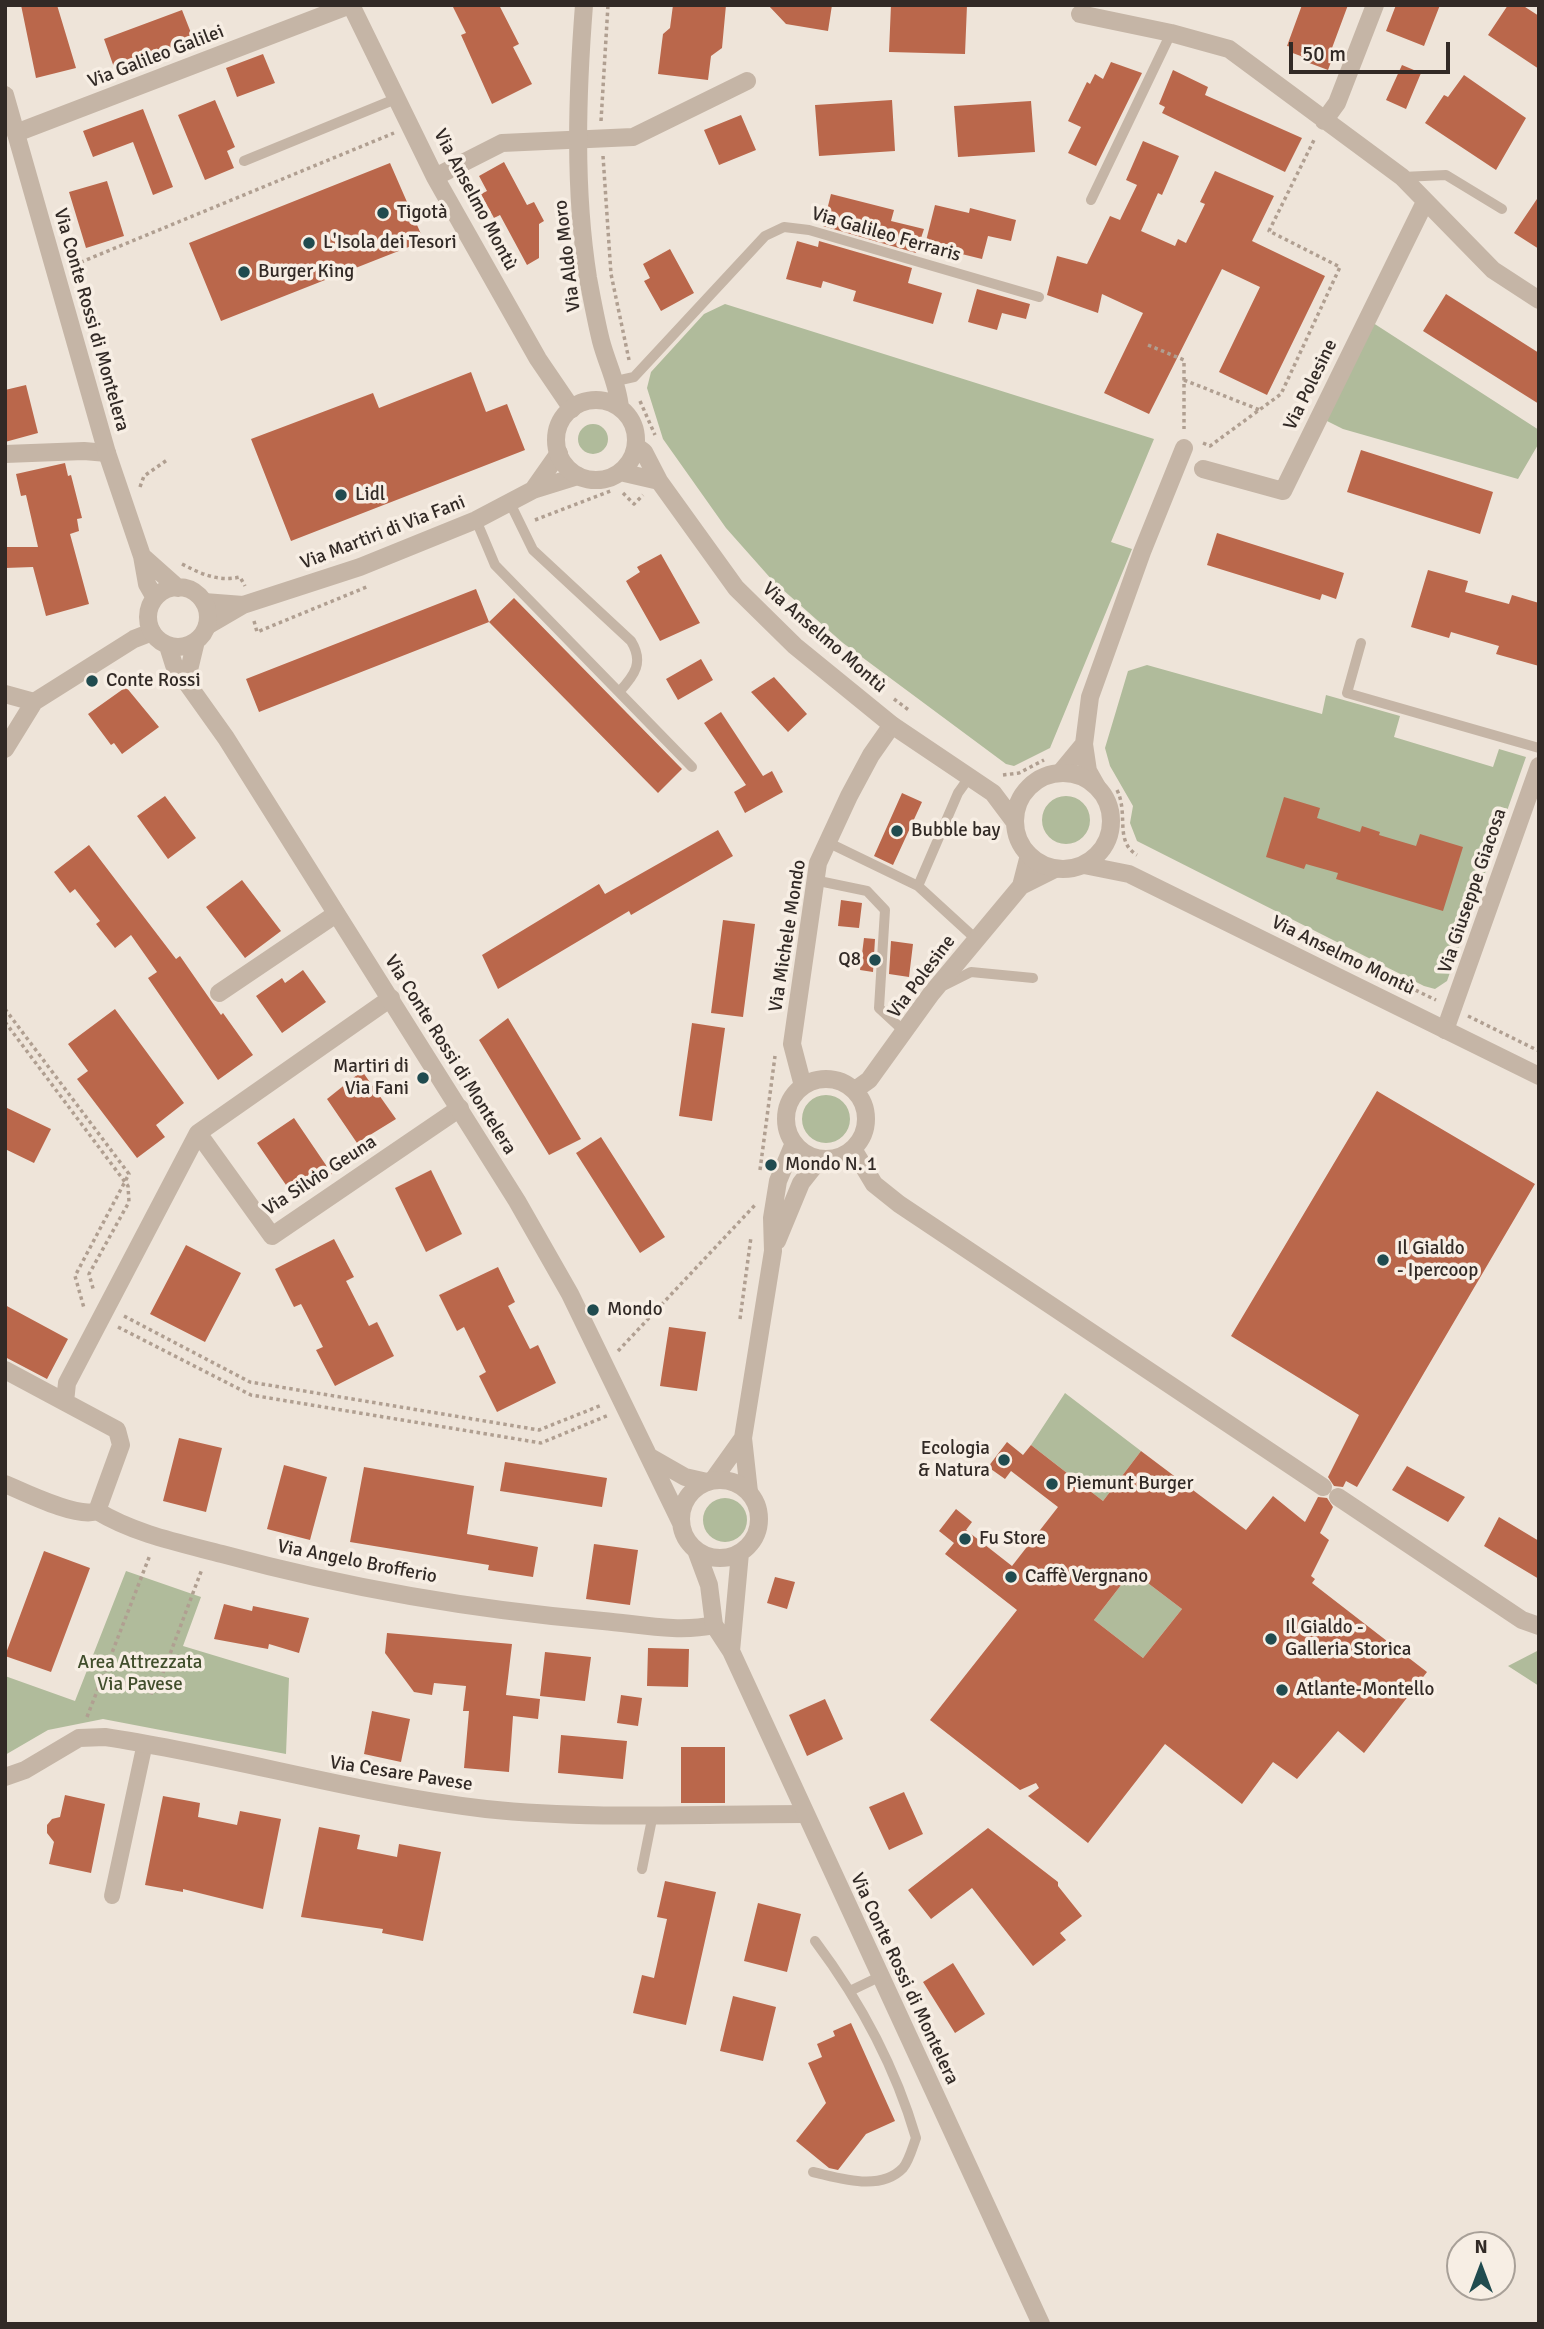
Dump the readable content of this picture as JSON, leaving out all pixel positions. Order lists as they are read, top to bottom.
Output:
{
  "streets": {
    "street": [
      "Via Galileo Galilei",
      "Via Anselmo Montù",
      "Via Aldo Moro",
      "Via Conte Rossi di Montelera",
      "Via Polesine",
      "Via Martiri di Via Fani",
      "Via Giuseppe Giacosa",
      "Via Michele Mondo",
      "Via Silvio Geuna",
      "Via Angelo Brofferio",
      "Via Cesare Pavese"
    ],
    "lane": ["Via Galileo Ferraris"]
  },
  "crossings": [
    ["Via Galileo Galilei", "Via Anselmo Montù"],
    ["Via Galileo Galilei", "Via Conte Rossi di Montelera"],
    ["Via Anselmo Montù", "Via Aldo Moro"],
    ["Via Anselmo Montù", "Via Polesine"],
    ["Via Anselmo Montù", "Via Martiri di Via Fani"],
    ["Via Anselmo Montù", "Via Giuseppe Giacosa"],
    ["Via Anselmo Montù", "Via Michele Mondo"],
    ["Via Aldo Moro", "Via Martiri di Via Fani"],
    ["Via Conte Rossi di Montelera", "Via Martiri di Via Fani"],
    ["Via Conte Rossi di Montelera", "Via Silvio Geuna"],
    ["Via Conte Rossi di Montelera", "Via Angelo Brofferio"],
    ["Via Conte Rossi di Montelera", "Via Cesare Pavese"],
    ["Via Polesine", "Via Michele Mondo"]
  ],
  "parks": ["Area Attrezzata Via Pavese"],
  "places": [
    "Tigotà",
    "L'Isola dei Tesori",
    "Burger King",
    "Lidl",
    "Conte Rossi",
    "Bubble bay",
    "Q8",
    "Martiri di Via Fani",
    "Mondo N. 1",
    "Il Gialdo - Ipercoop",
    "Mondo",
    "Ecologia & Natura",
    "Piemunt Burger",
    "Fu Store",
    "Caffè Vergnano",
    "Il Gialdo - Galleria Storica",
    "Atlante-Montello"
  ],
  "scale_bar": "50 m",
  "north": "top"
}
